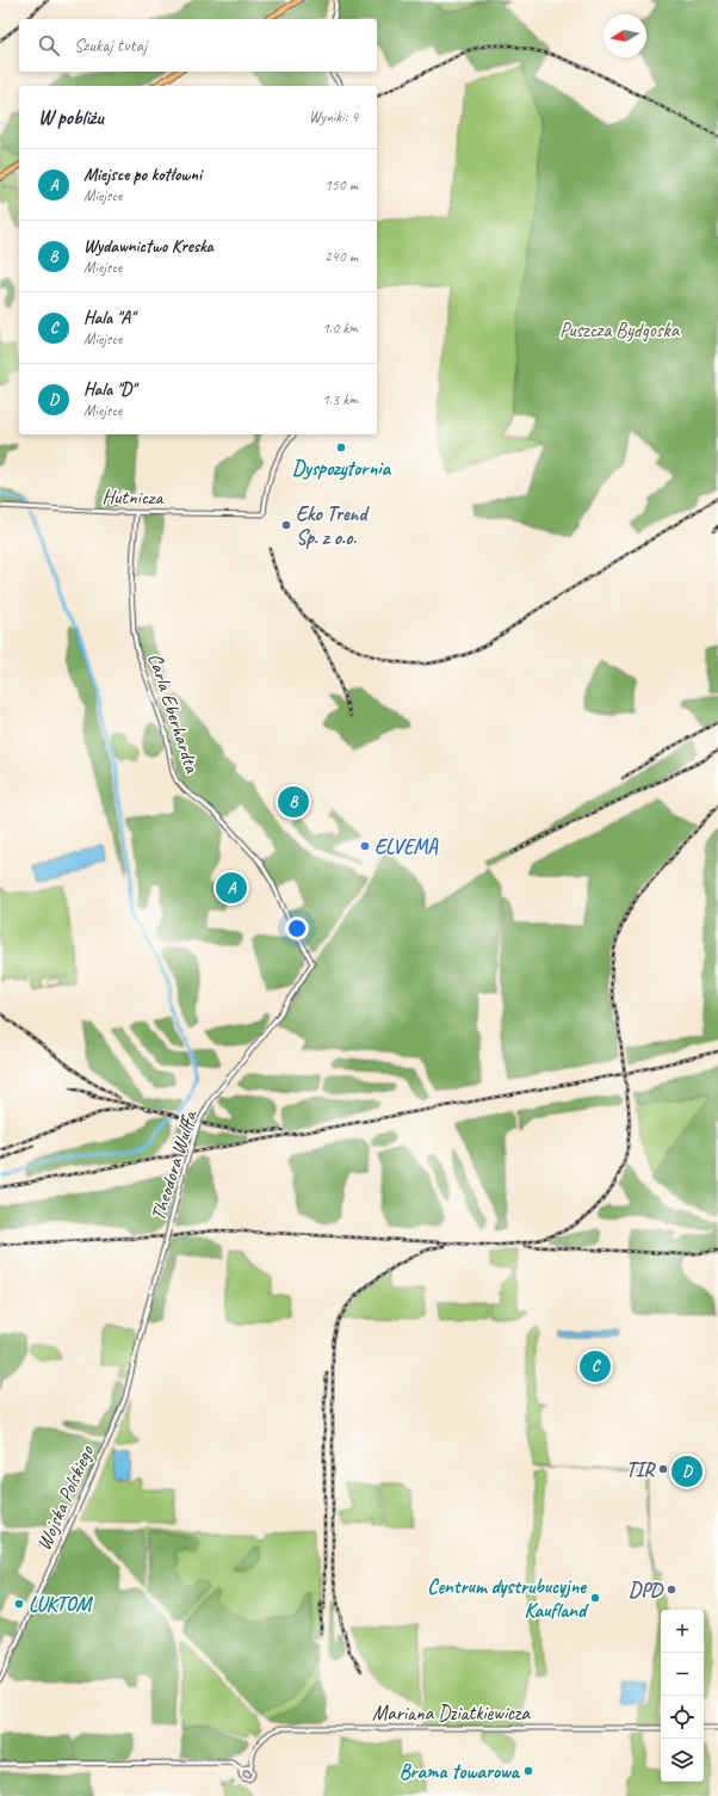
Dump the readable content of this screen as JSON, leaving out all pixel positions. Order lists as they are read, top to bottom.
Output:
{
  "streets": {
    "street": [
      "Hutnicza",
      "Carla Eberhardta",
      "Theodora Wulffa",
      "Wojska Polskiego",
      "Mariana Dziatkiewicza"
    ]
  },
  "crossings": [
    ["Hutnicza", "Carla Eberhardta"],
    ["Carla Eberhardta", "Theodora Wulffa"],
    ["Theodora Wulffa", "Wojska Polskiego"]
  ],
  "parks": ["Puszcza Bydgoska"],
  "places": [
    "Dyspozytornia",
    "Eko Trend Sp. z o.o.",
    "ELVEMA",
    "TIR",
    "DPD",
    "Centrum dystrubucyjne Kaufland",
    "LUKTOM",
    "Brama towarowa"
  ],
  "north": "left",
  "page": {
    "search": "Szukaj tutaj",
    "heading": ["W pobliżu", "Wyniki: 4"],
    "list": [
      {
        "mark": "A",
        "name": "Miejsce po kotłowni",
        "note": "Miejsce",
        "value": "150 m"
      },
      {
        "mark": "B",
        "name": "Wydawnictwo Kreska",
        "note": "Miejsce",
        "value": "240 m"
      },
      {
        "mark": "C",
        "name": "Hala \"A\"",
        "note": "Miejsce",
        "value": "1.0 km"
      },
      {
        "mark": "D",
        "name": "Hala \"D\"",
        "note": "Miejsce",
        "value": "1.3 km"
      }
    ],
    "pins": [
      "B",
      "A",
      "C",
      "D"
    ],
    "map_buttons": ["+", "−"]
  }
}
